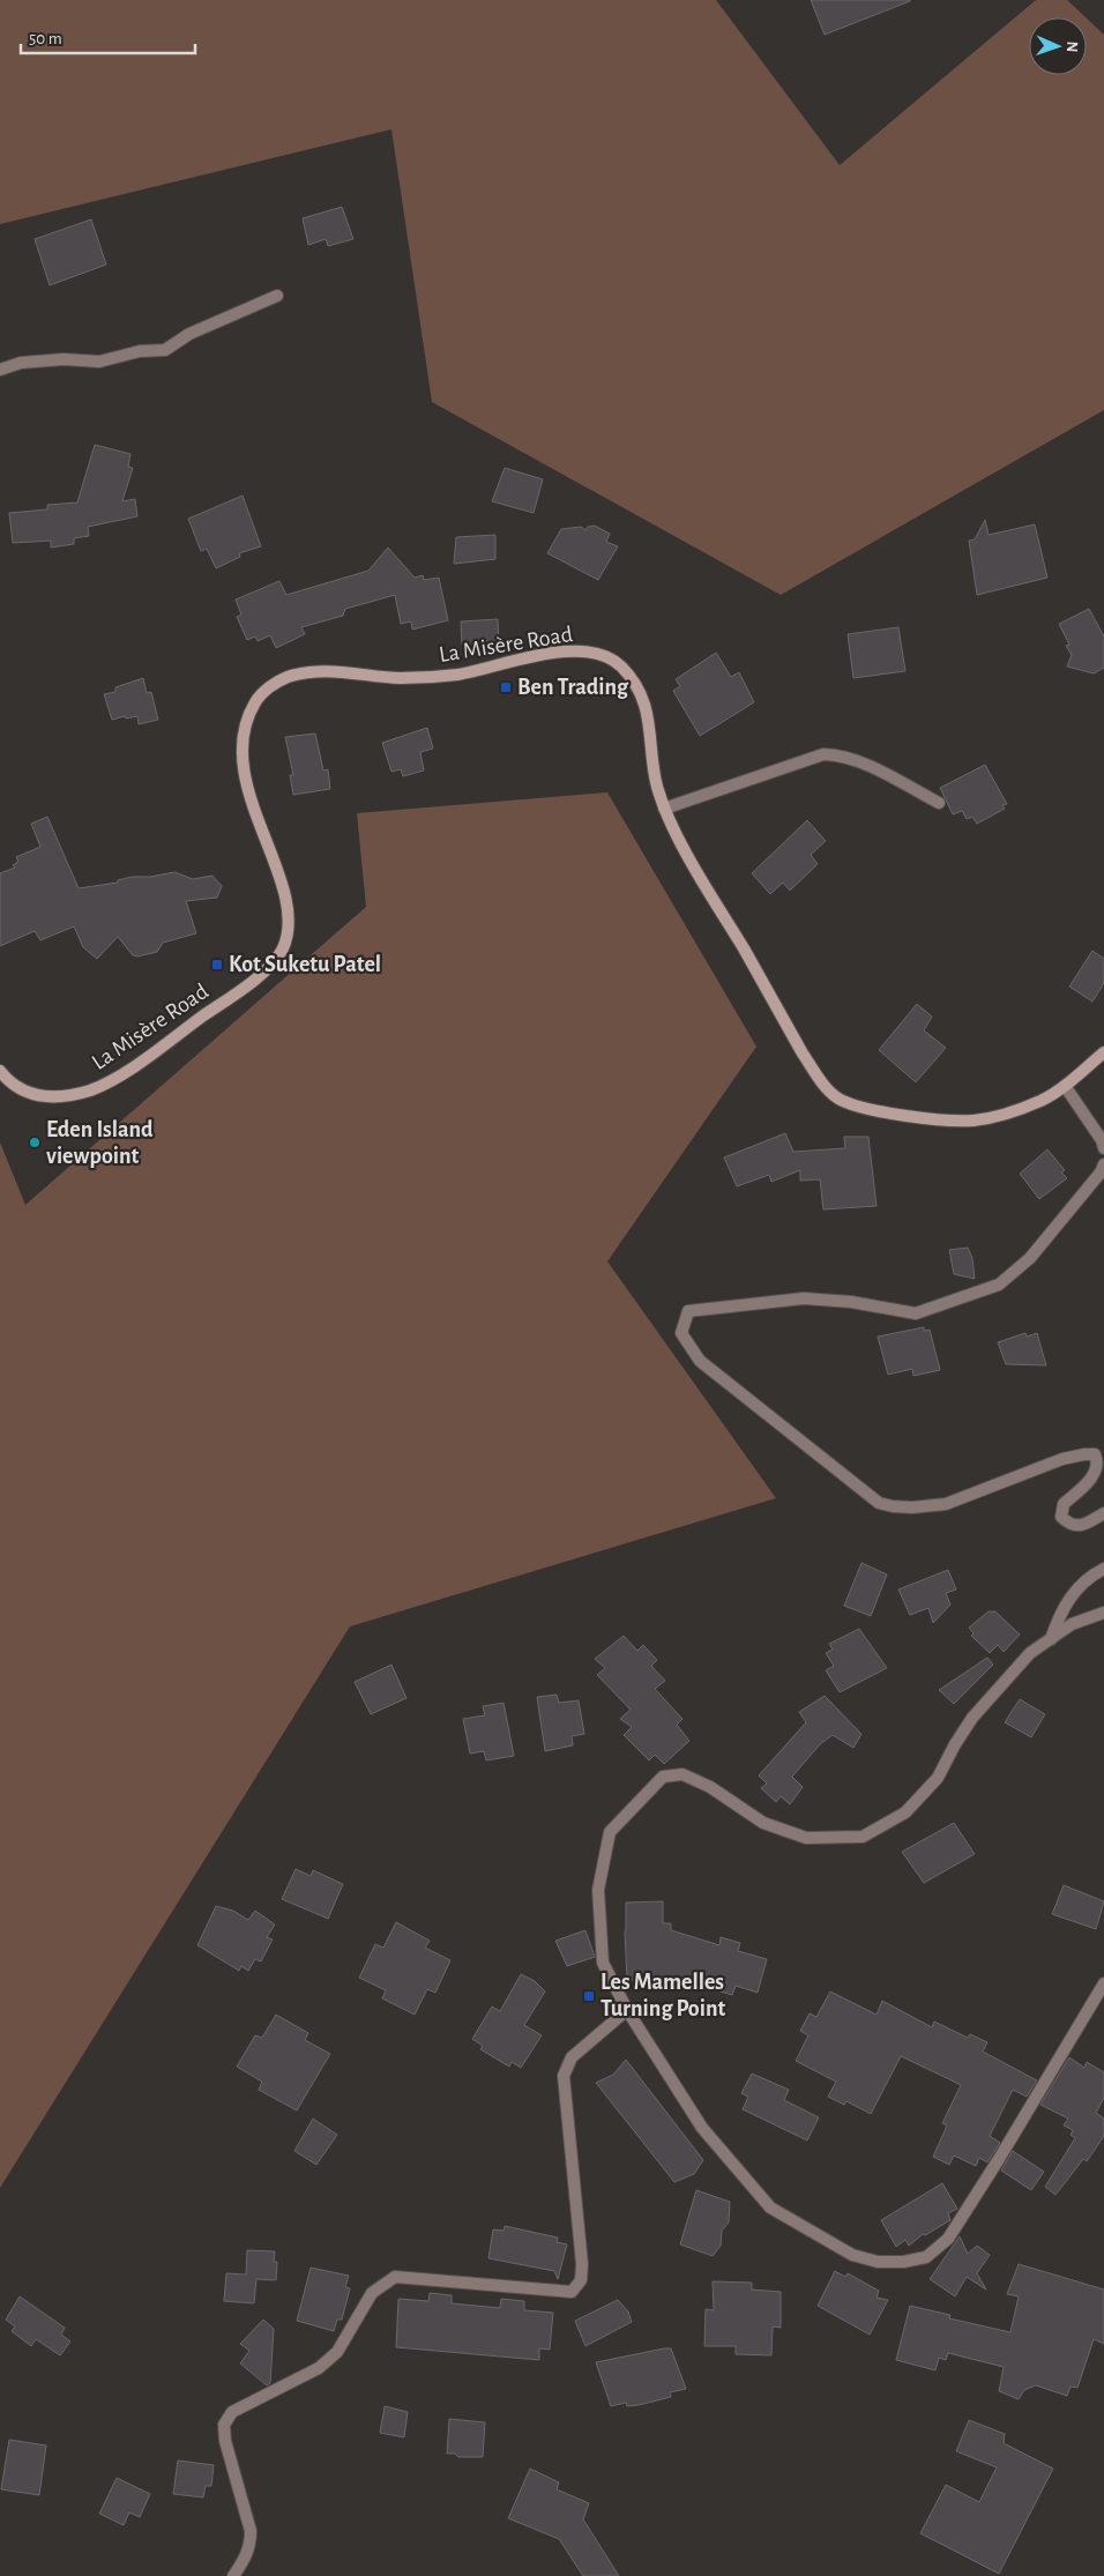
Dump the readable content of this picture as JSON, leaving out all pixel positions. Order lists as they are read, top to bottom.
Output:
{
  "streets": {
    "main road": ["La Misère Road"]
  },
  "places": {
    "transit": ["Ben Trading", "Kot Suketu Patel", "Les Mamelles Turning Point"],
    "other": ["Eden Island viewpoint"]
  },
  "scale_bar": "50 m",
  "north": "right"
}
